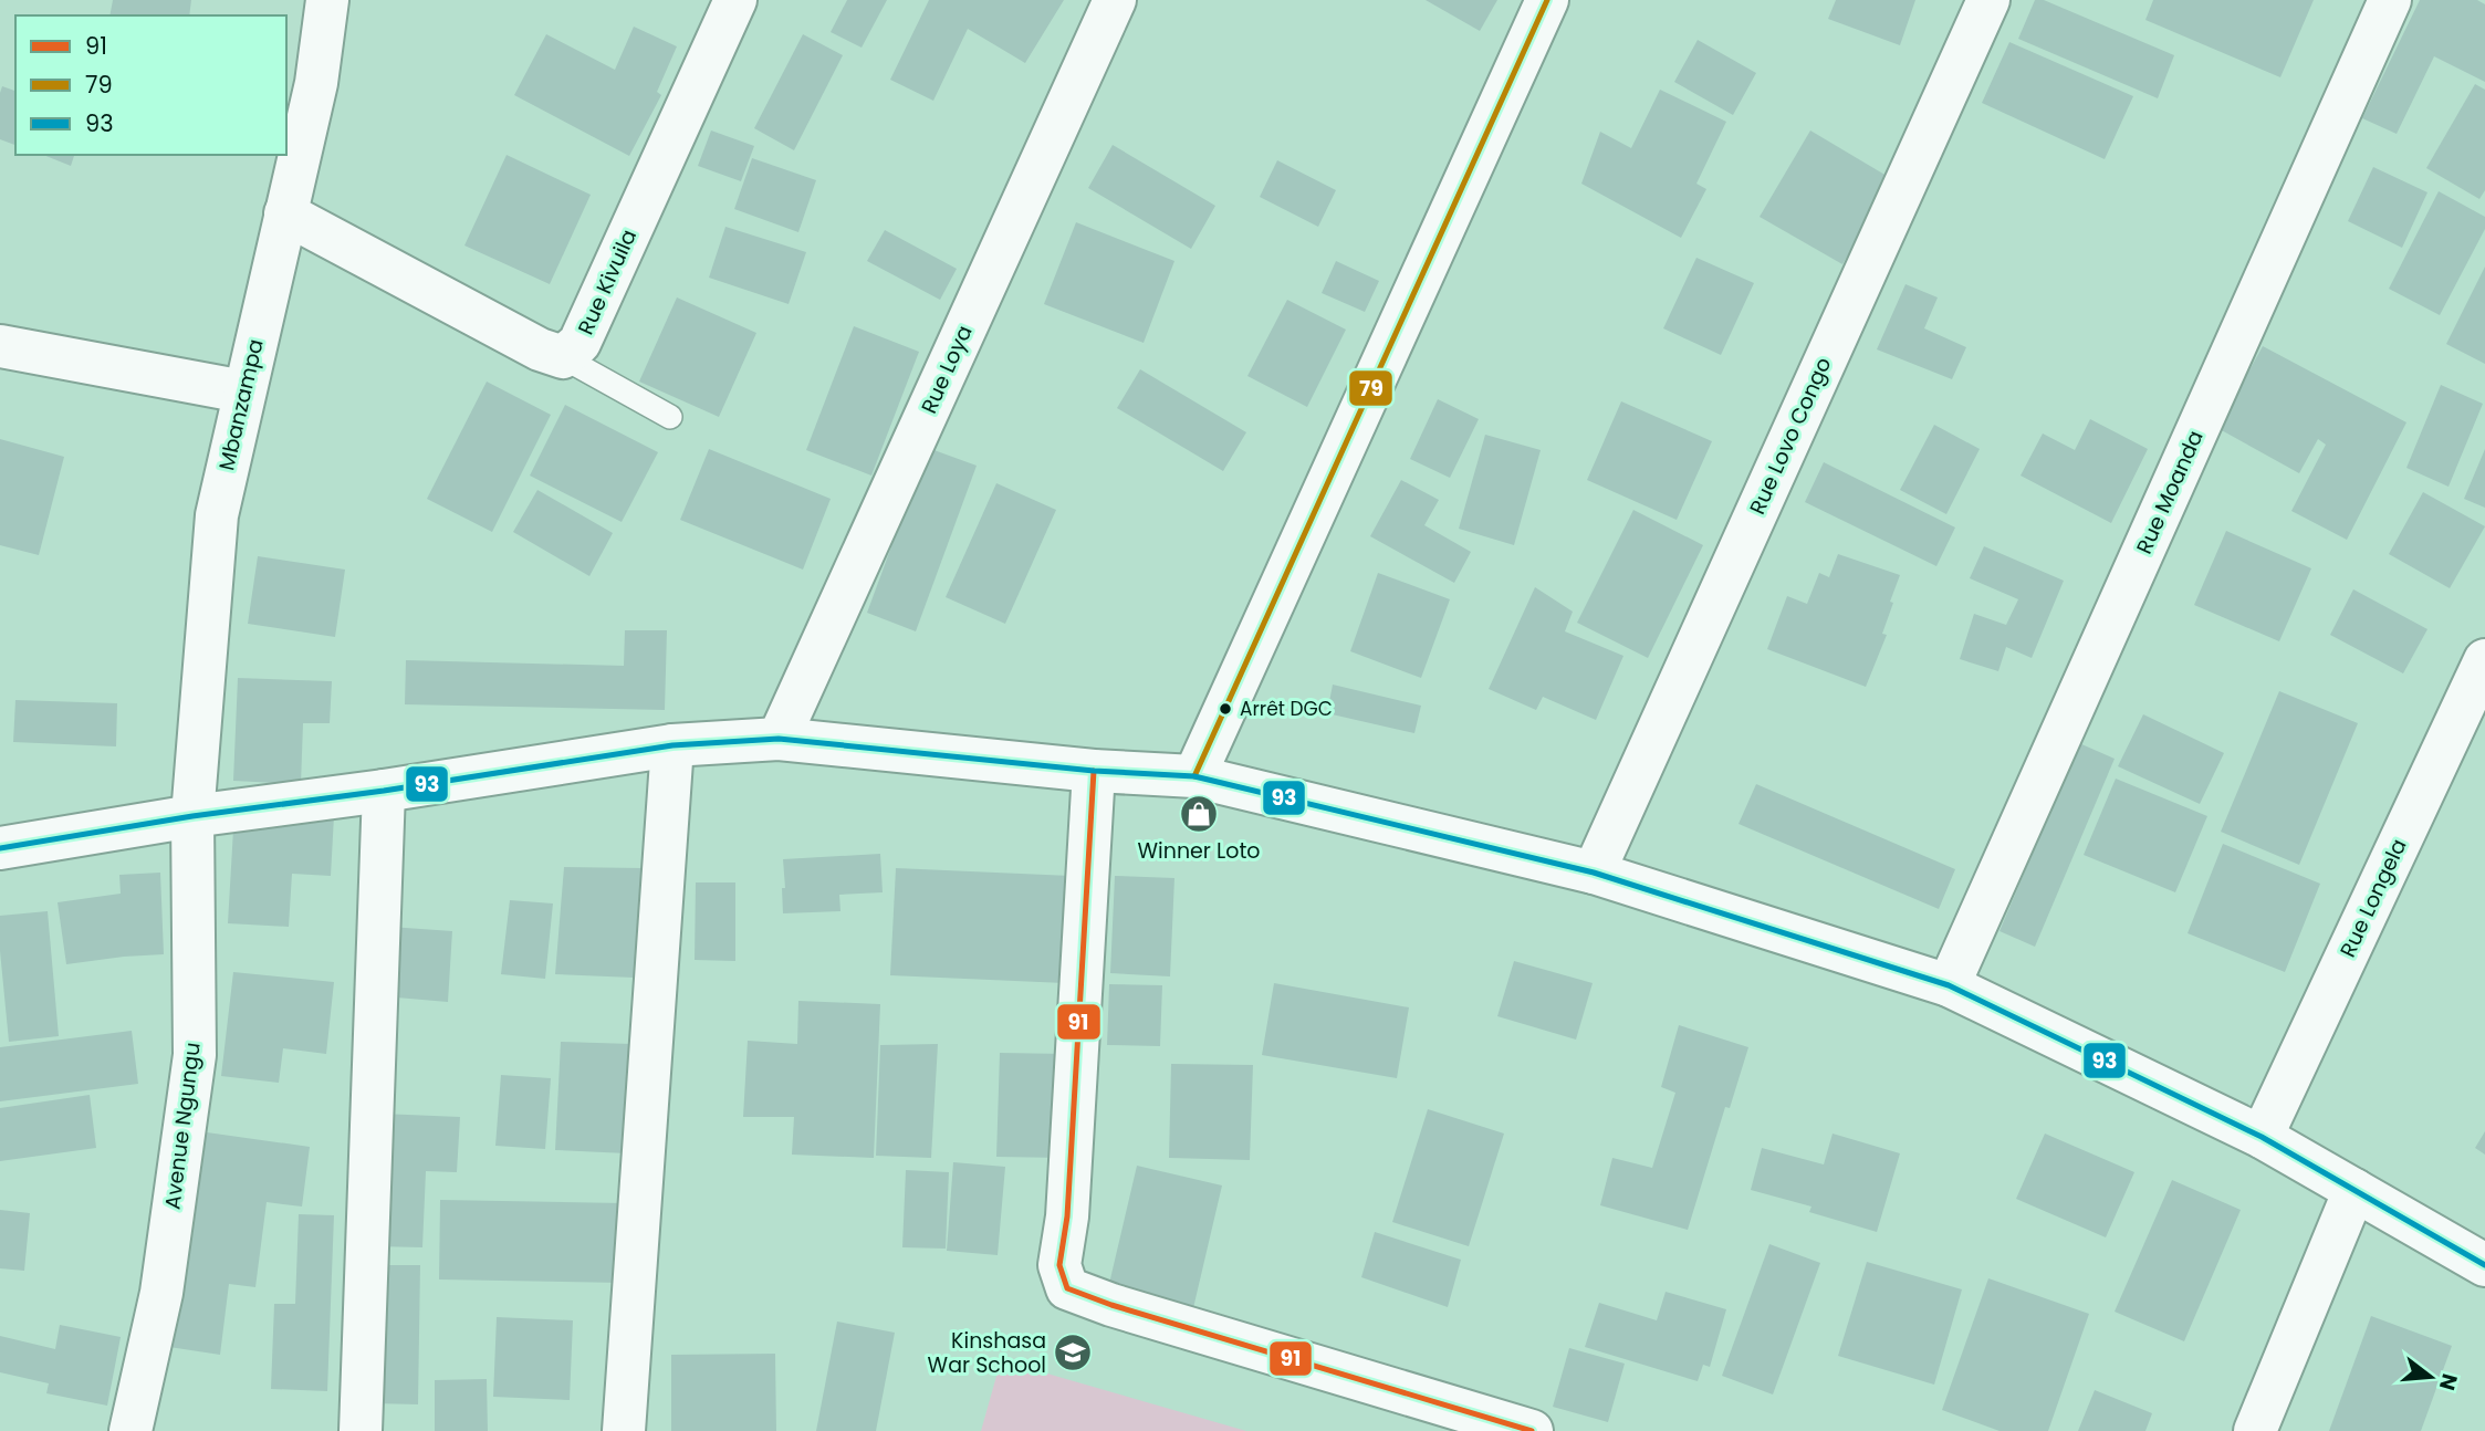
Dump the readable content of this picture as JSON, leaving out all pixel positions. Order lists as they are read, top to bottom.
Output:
{
  "streets": {
    "street": [
      "Rue Kivuila",
      "Rue Loya",
      "Mbanzampa",
      "Rue Lovo Congo",
      "Rue Moanda",
      "Rue Longela",
      "Avenue Ngungu"
    ]
  },
  "crossings": [
    ["Rue Kivuila", "Mbanzampa"],
    ["Mbanzampa", "Avenue Ngungu"]
  ],
  "places": {
    "other": ["Arrêt DGC"],
    "shop": ["Winner Loto"],
    "school or university": ["Kinshasa War School"]
  },
  "lines": ["transit line 79", "transit line 93", "transit line 91"],
  "legend": ["91", "79", "93"],
  "north": "right"
}
